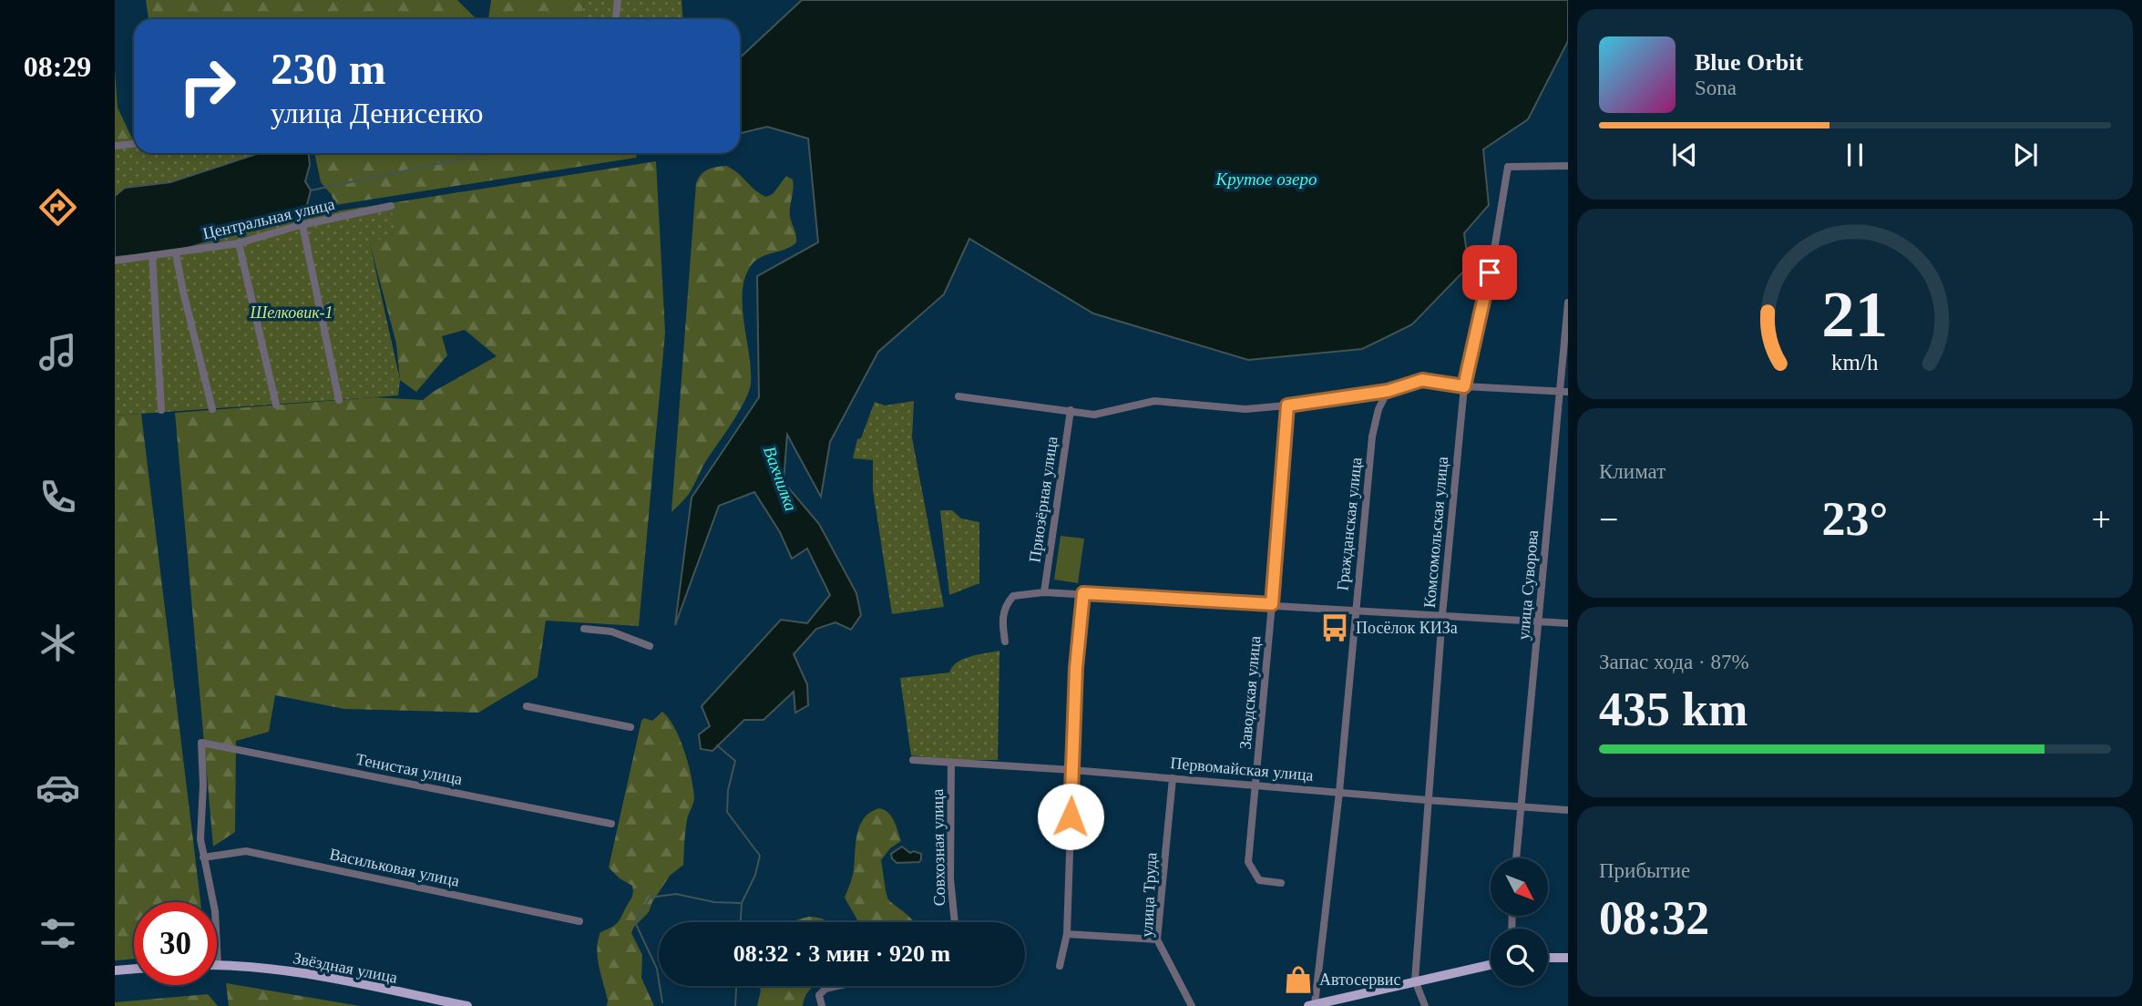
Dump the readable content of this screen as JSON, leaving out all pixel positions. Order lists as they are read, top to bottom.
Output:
{
  "streets": {
    "main road": ["Звёздная улица"],
    "street": [
      "Центральная улица",
      "Приозёрная улица",
      "Гражданская улица",
      "Комсомольская улица",
      "улица Суворова",
      "Заводская улица",
      "Тенистая улица",
      "Первомайская улица",
      "Совхозная улица",
      "Васильковая улица",
      "улица Труда"
    ]
  },
  "crossings": [
    ["Гражданская улица", "Первомайская улица"],
    ["Комсомольская улица", "Первомайская улица"],
    ["улица Суворова", "Первомайская улица"],
    ["Заводская улица", "Первомайская улица"],
    ["Тенистая улица", "Васильковая улица"],
    ["Первомайская улица", "Совхозная улица"],
    ["Первомайская улица", "улица Труда"]
  ],
  "water": ["Крутое озеро", "Вахчилка"],
  "parks": ["Шелковик-1"],
  "places": {
    "bus stop": ["Посёлок КИЗа"],
    "shop": ["Автосервис"]
  },
  "north": "bottom right",
  "page": {
    "tabs": "08:29",
    "turn": ["230 m", "улица Денисенко"],
    "song": ["Blue Orbit", "Sona"],
    "tile": [
      "Климат",
      ["Запас хода · 87%", "435 km"],
      ["Прибытие", "08:32"]
    ],
    "heat": ["−", "23°", "+"],
    "limit": "30",
    "trip": "08:32 · 3 мин · 920 m",
    "gauge": ["21", "km/h"]
  }
}
